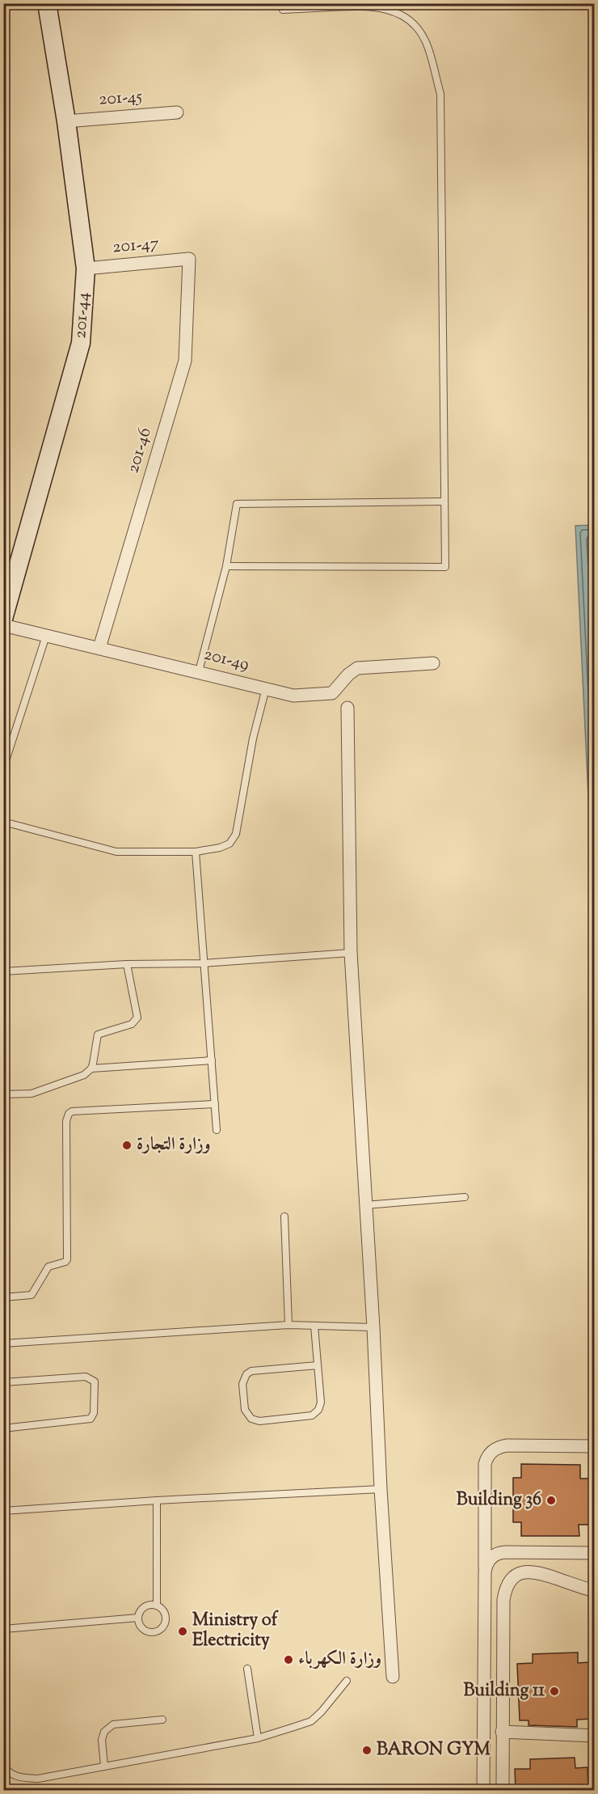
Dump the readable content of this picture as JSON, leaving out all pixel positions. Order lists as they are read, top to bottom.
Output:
{
  "streets": {
    "street": [
      "201-45",
      "201-47",
      "201-44",
      "201-46",
      "201-49"
    ]
  },
  "crossings": [
    ["201-45", "201-44"],
    ["201-47", "201-44"],
    ["201-47", "201-46"],
    ["201-46", "201-49"]
  ],
  "places": [
    "وزارة التجارة",
    "Building 36",
    "Ministry of Electricity",
    "وزارة الكهرباء",
    "Building 11",
    "BARON GYM"
  ]
}
